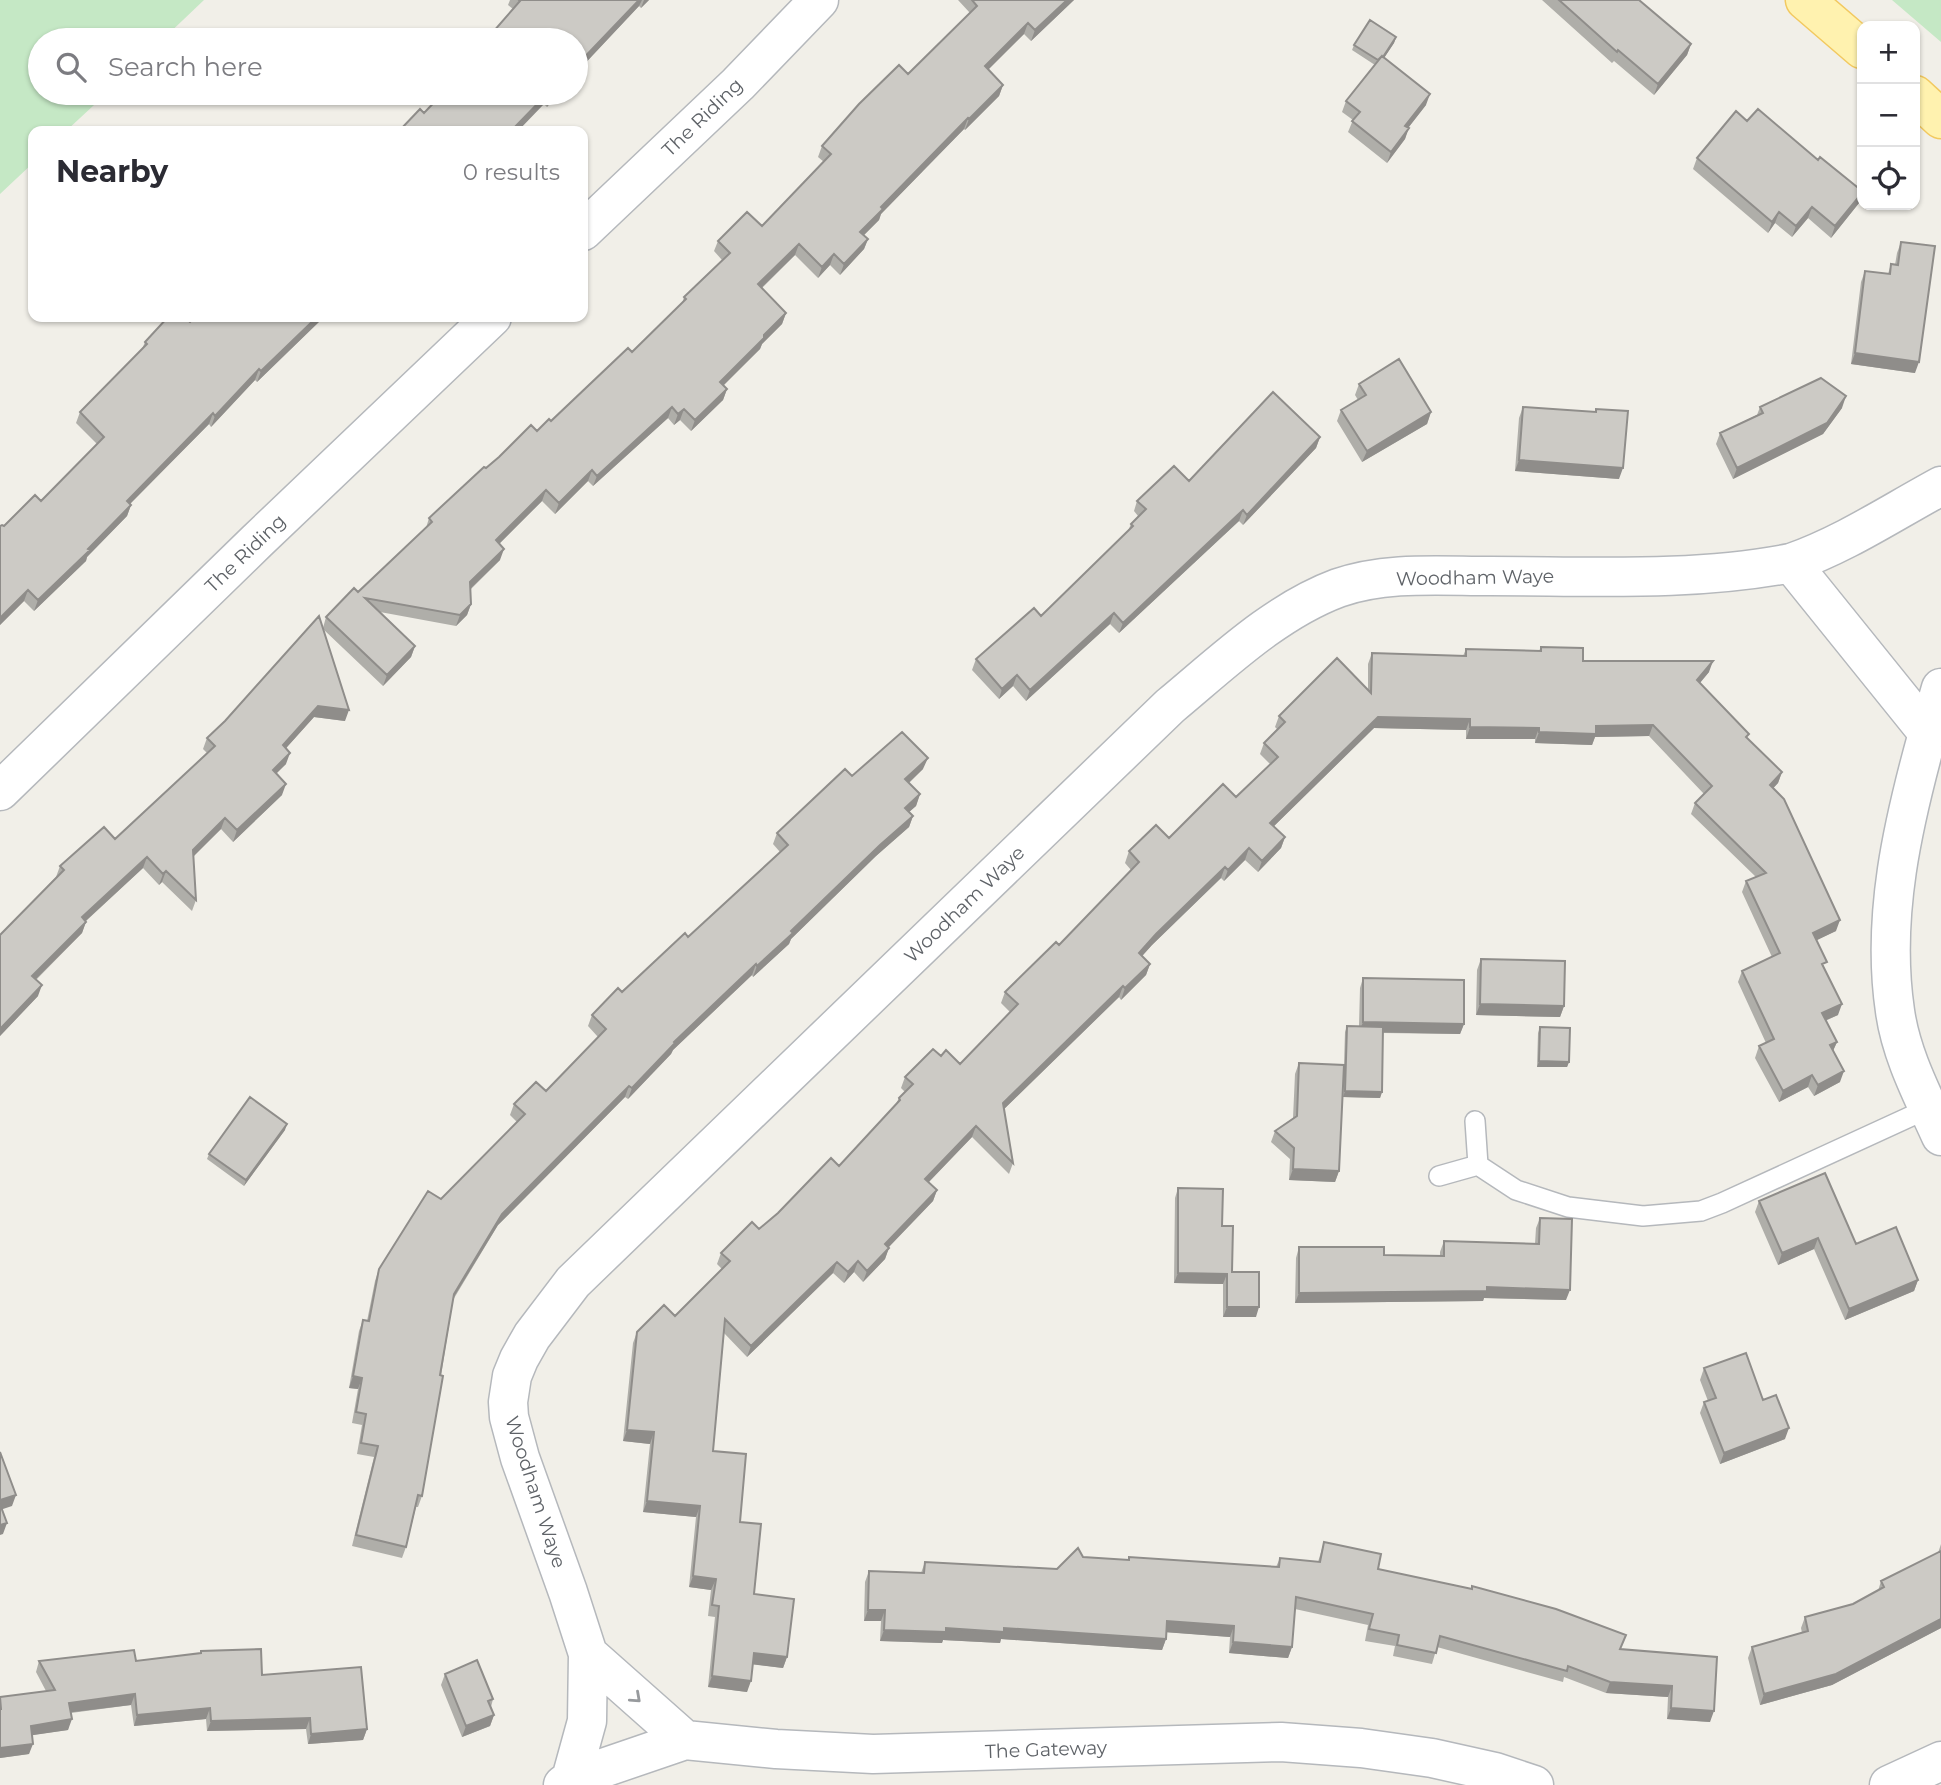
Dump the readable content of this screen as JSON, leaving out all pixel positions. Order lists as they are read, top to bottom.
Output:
{
  "streets": {
    "street": ["The Riding", "Woodham Waye", "The Gateway"]
  },
  "page": {
    "map_buttons": ["+", "−"],
    "search": "Search here",
    "heading": ["Nearby", "0 results"]
  }
}
